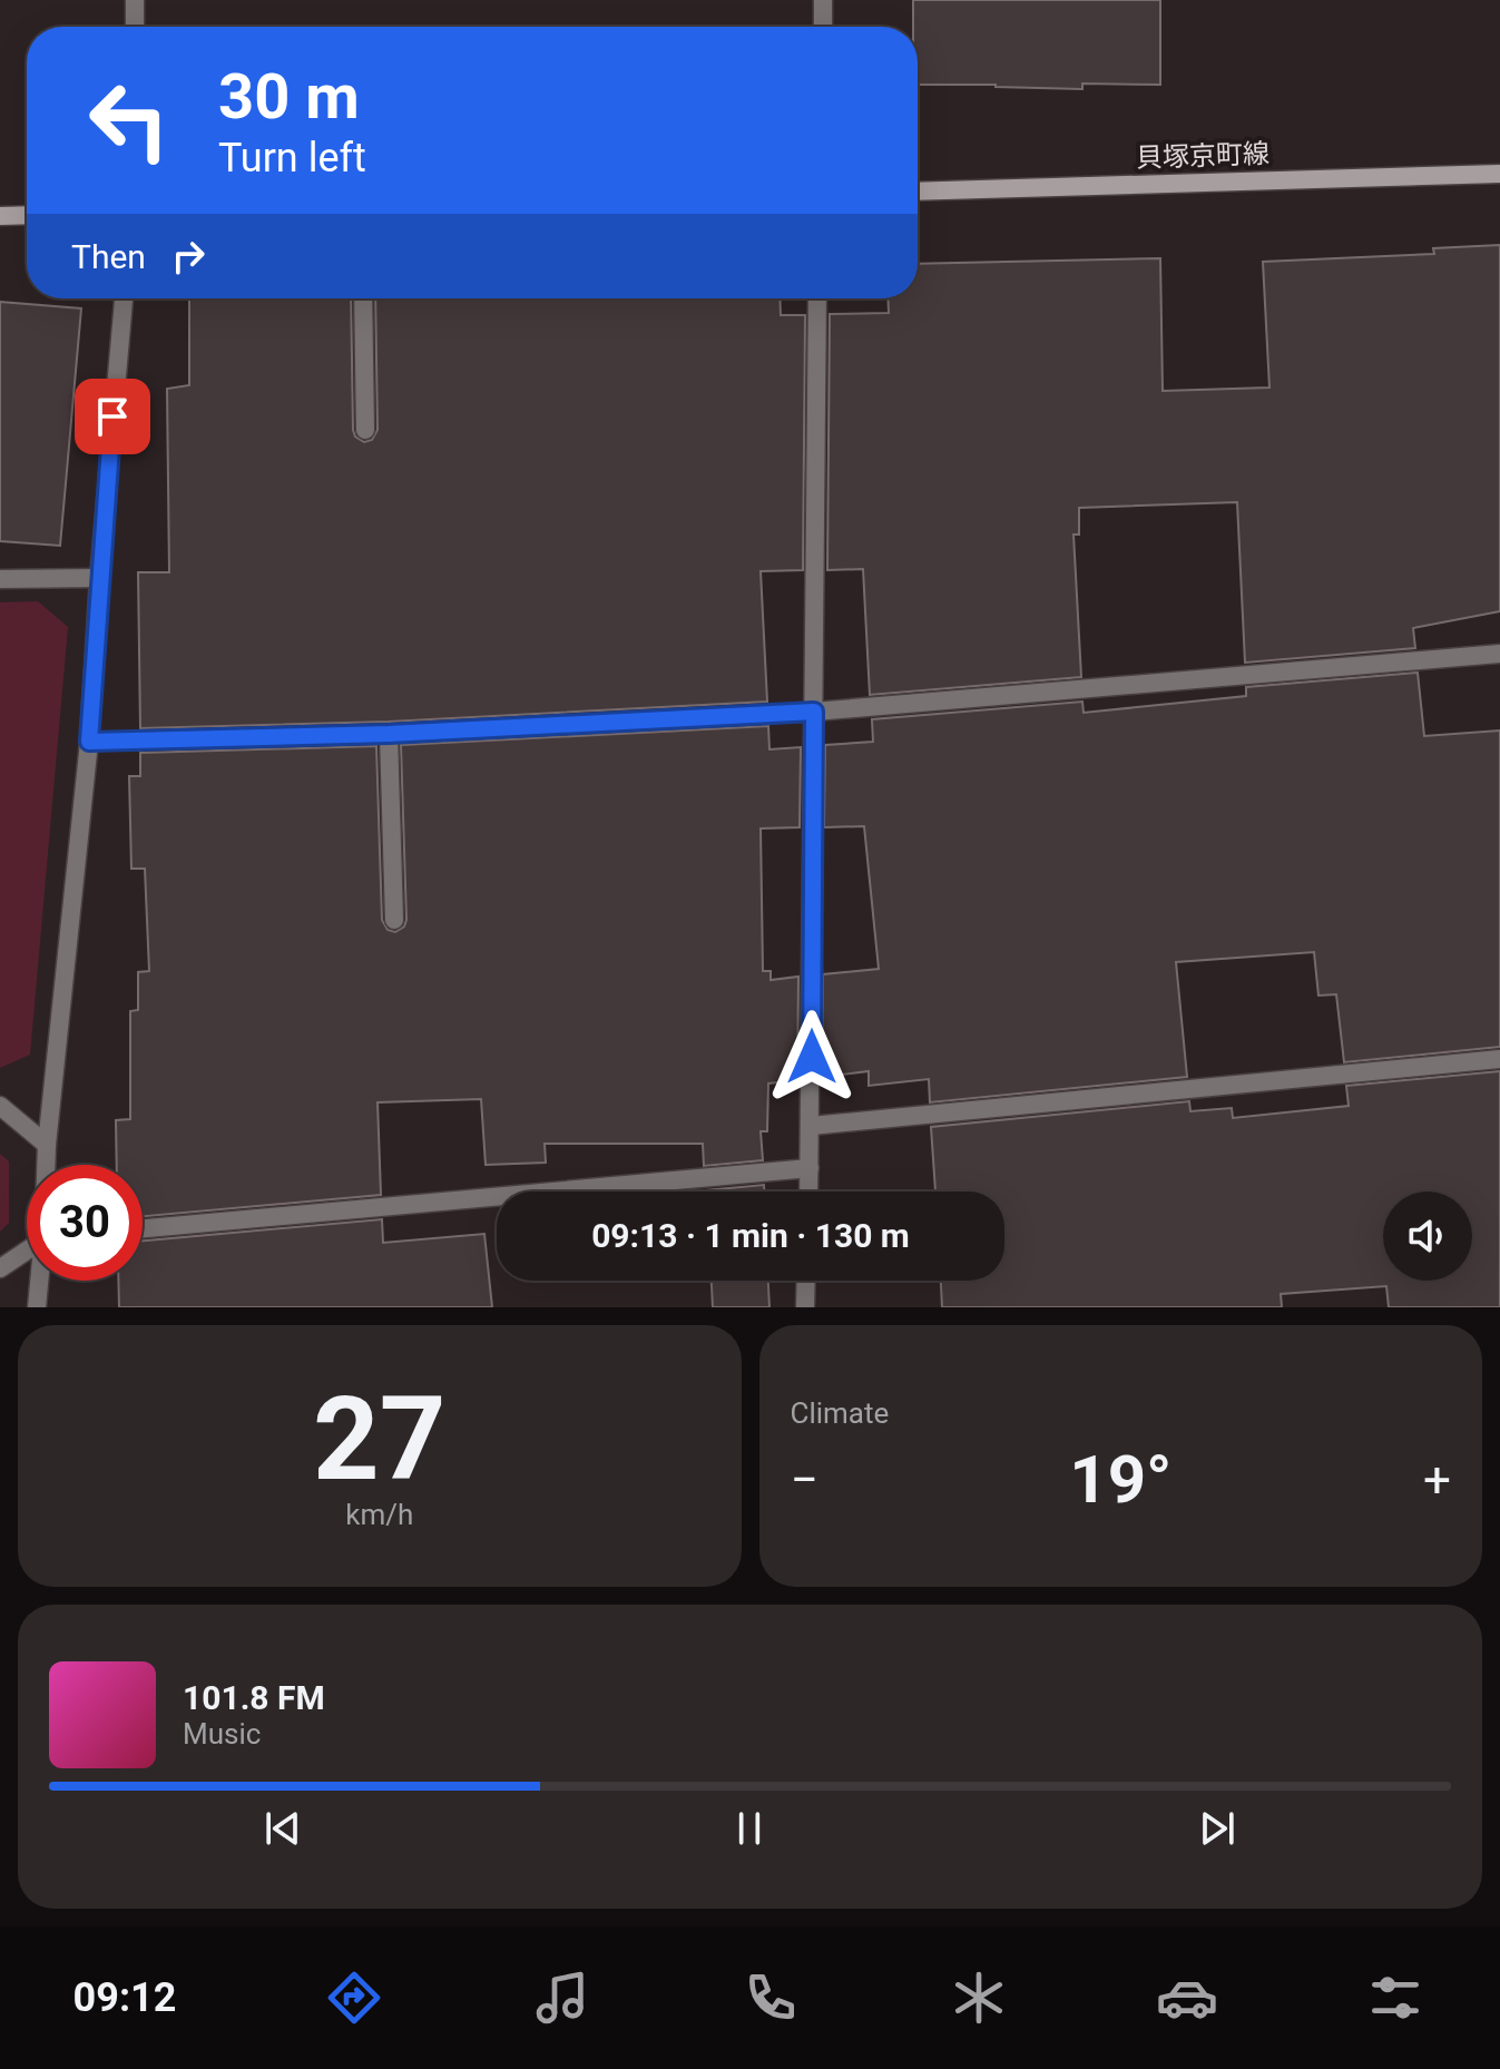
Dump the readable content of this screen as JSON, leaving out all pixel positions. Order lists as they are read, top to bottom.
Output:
{
  "streets": {
    "street": ["貝塚京町線"]
  },
  "page": {
    "turn": ["30 m", "Turn left"],
    "then": "Then",
    "limit": "30",
    "trip": "09:13 · 1 min · 130 m",
    "tile": [
      ["27", "km/h"],
      "Climate"
    ],
    "heat": ["−", "19°", "+"],
    "song": ["101.8 FM", "Music"],
    "tabs": "09:12"
  }
}
